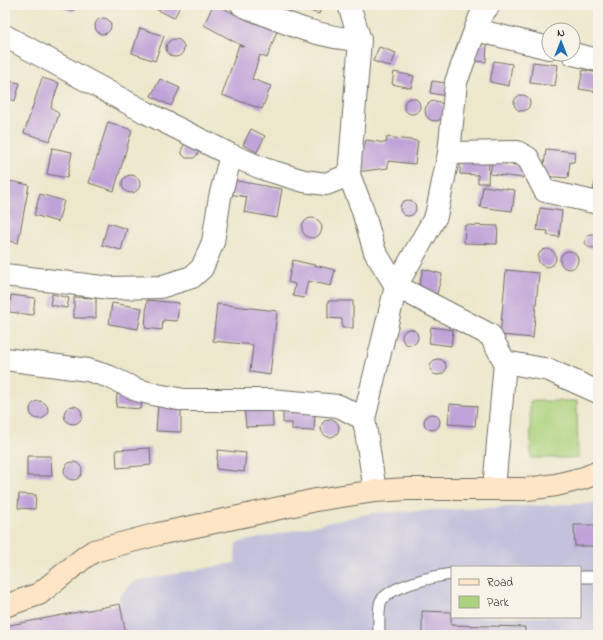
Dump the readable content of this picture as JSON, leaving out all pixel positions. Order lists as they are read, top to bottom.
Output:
{
  "legend": ["Road", "Park"],
  "north": "top"
}
